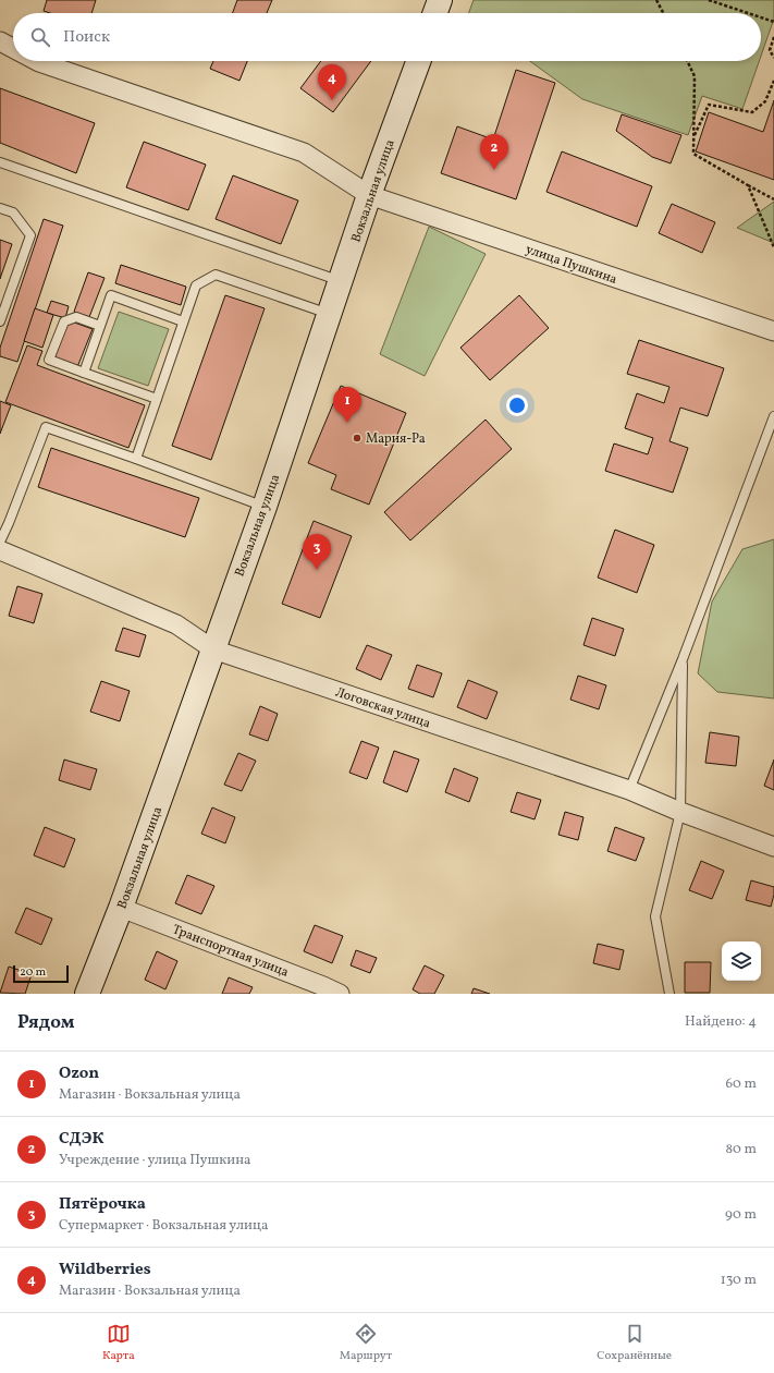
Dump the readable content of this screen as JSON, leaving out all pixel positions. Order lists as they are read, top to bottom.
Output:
{
  "streets": {
    "main road": ["Вокзальная улица"],
    "street": ["улица Пушкина", "Логовская улица", "Транспортная улица"]
  },
  "crossings": [
    ["Вокзальная улица", "улица Пушкина"],
    ["Вокзальная улица", "Логовская улица"],
    ["Вокзальная улица", "Транспортная улица"]
  ],
  "places": ["Мария-Ра"],
  "scale_bar": "20 m",
  "page": {
    "search": "Поиск",
    "pins": [
      "4",
      "2",
      "1",
      "3"
    ],
    "scale": "20 m",
    "heading": ["Рядом", "Найдено: 4"],
    "list": [
      {
        "mark": "1",
        "name": "Ozon",
        "note": "Магазин · Вокзальная улица",
        "value": "60 m"
      },
      {
        "mark": "2",
        "name": "СДЭК",
        "note": "Учреждение · улица Пушкина",
        "value": "80 m"
      },
      {
        "mark": "3",
        "name": "Пятёрочка",
        "note": "Супермаркет · Вокзальная улица",
        "value": "90 m"
      },
      {
        "mark": "4",
        "name": "Wildberries",
        "note": "Магазин · Вокзальная улица",
        "value": "130 m"
      }
    ],
    "nav": ["Карта", "Маршрут", "Сохранённые"]
  }
}
